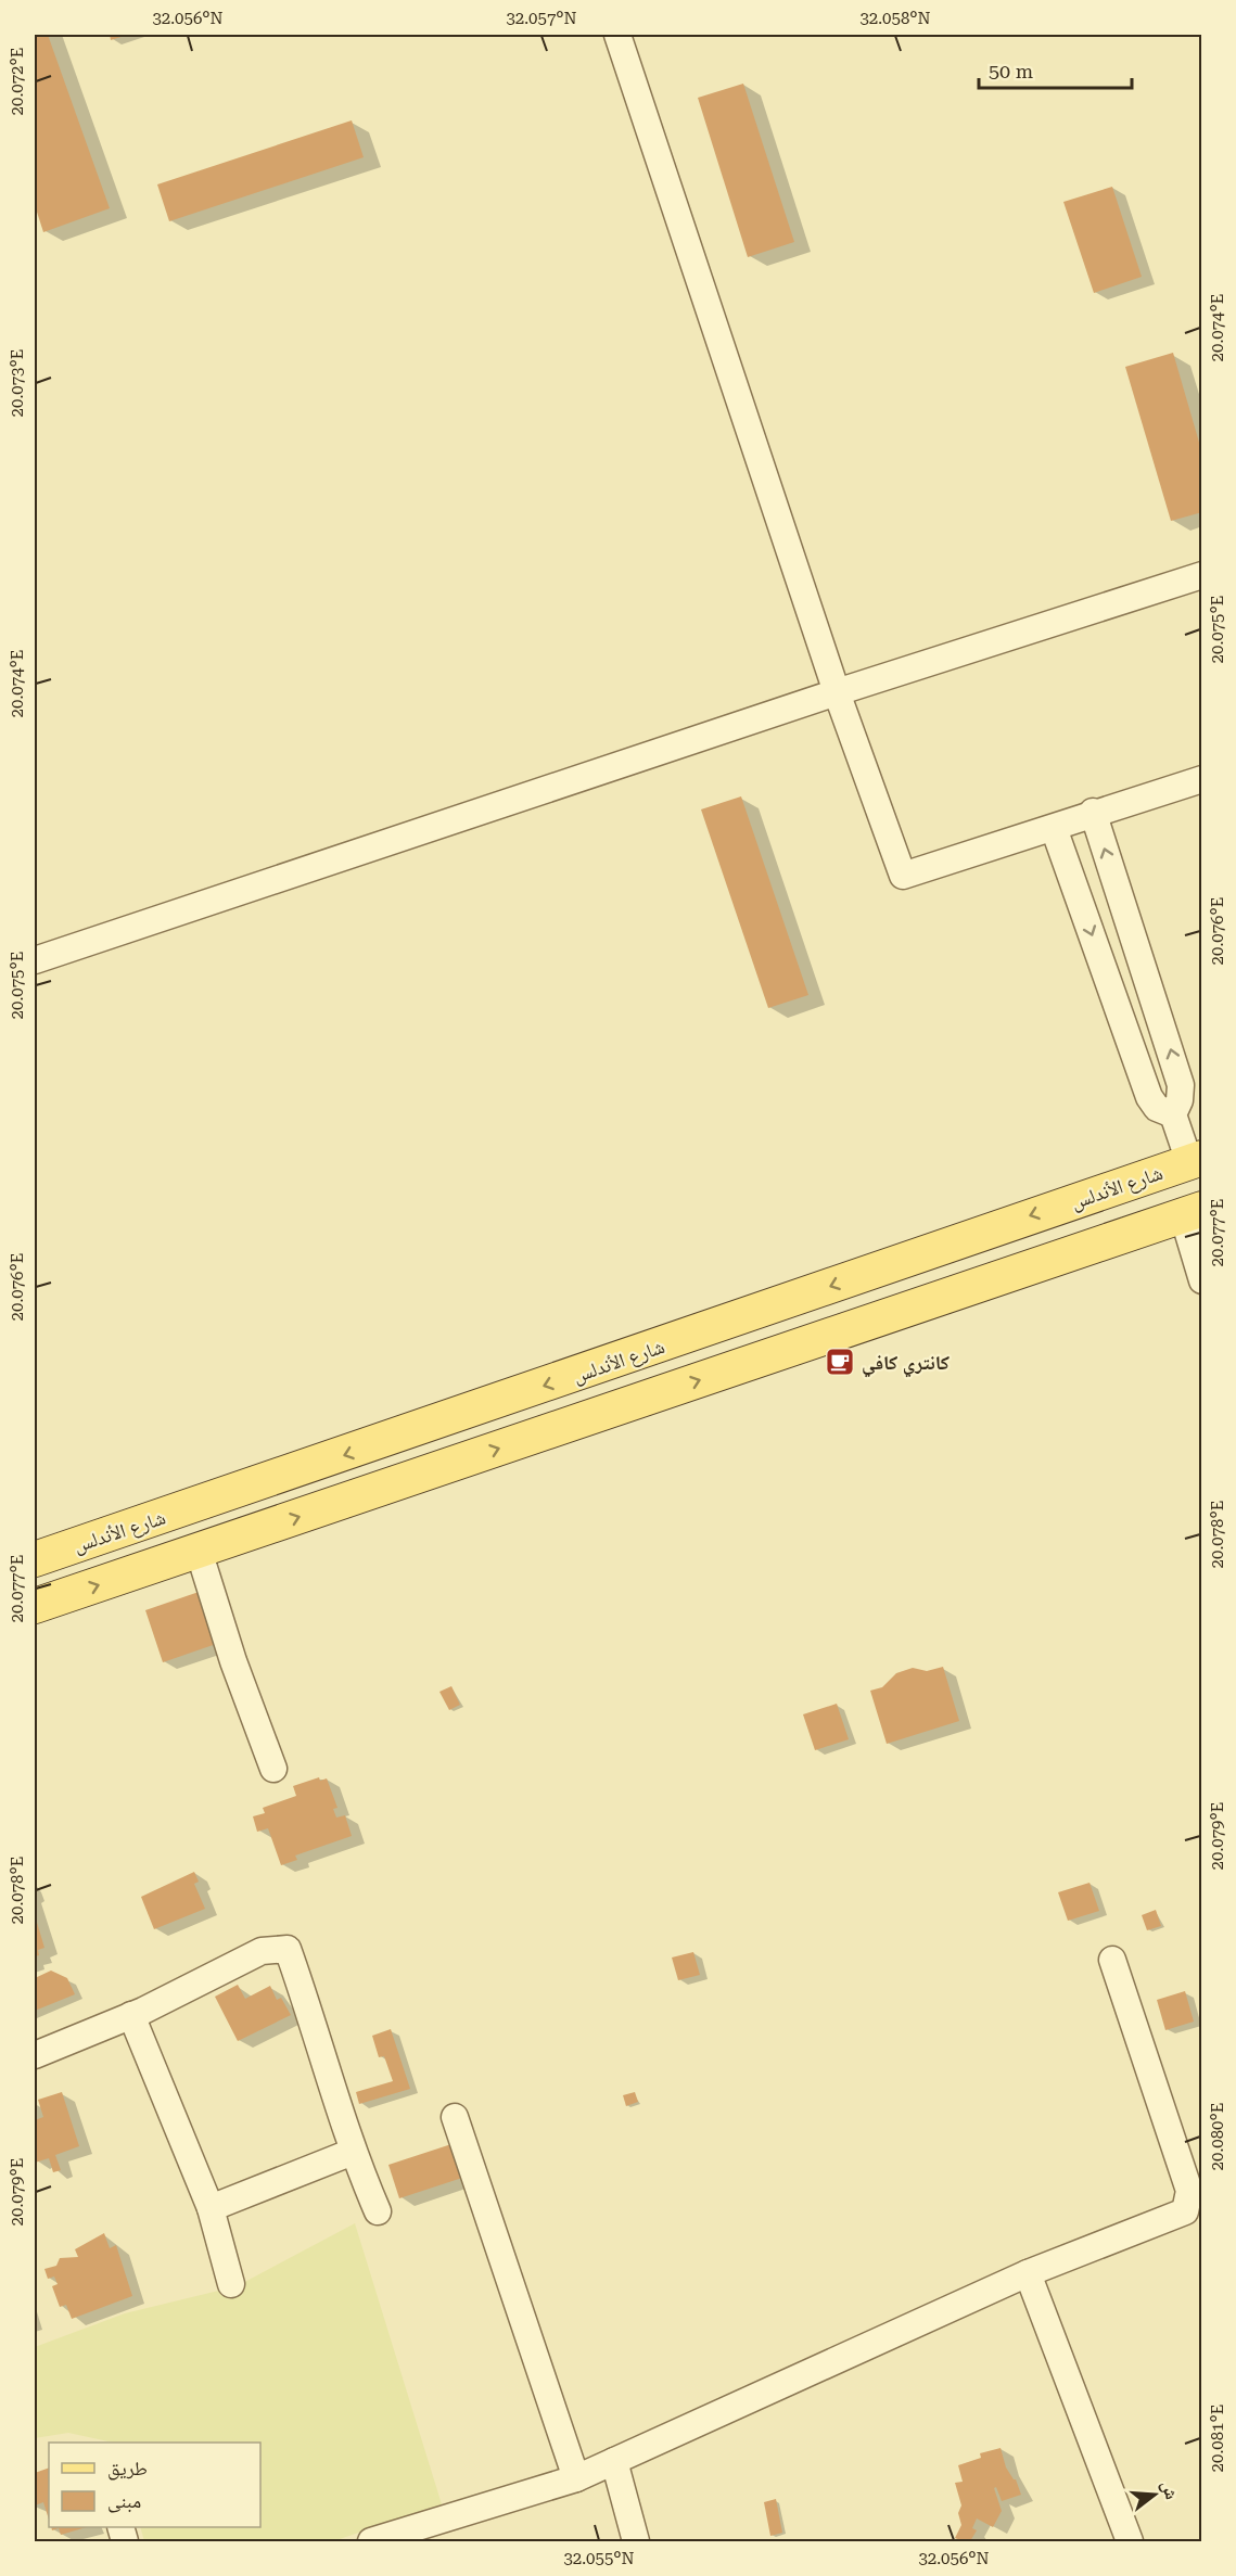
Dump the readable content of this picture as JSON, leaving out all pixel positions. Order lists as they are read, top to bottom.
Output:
{
  "streets": {
    "main road": ["شارع الأندلس"]
  },
  "places": {
    "cafe": ["كانتري كافي"]
  },
  "legend": ["طريق", "مبنى"],
  "scale_bar": "50 m",
  "north": "right",
  "coordinates": [
    "32.056°N",
    "32.057°N",
    "32.058°N",
    "20.072°E",
    "20.074°E",
    "20.073°E",
    "20.075°E",
    "20.076°E",
    "20.077°E",
    "20.078°E",
    "20.079°E",
    "20.080°E",
    "20.081°E",
    "32.055°N"
  ]
}
